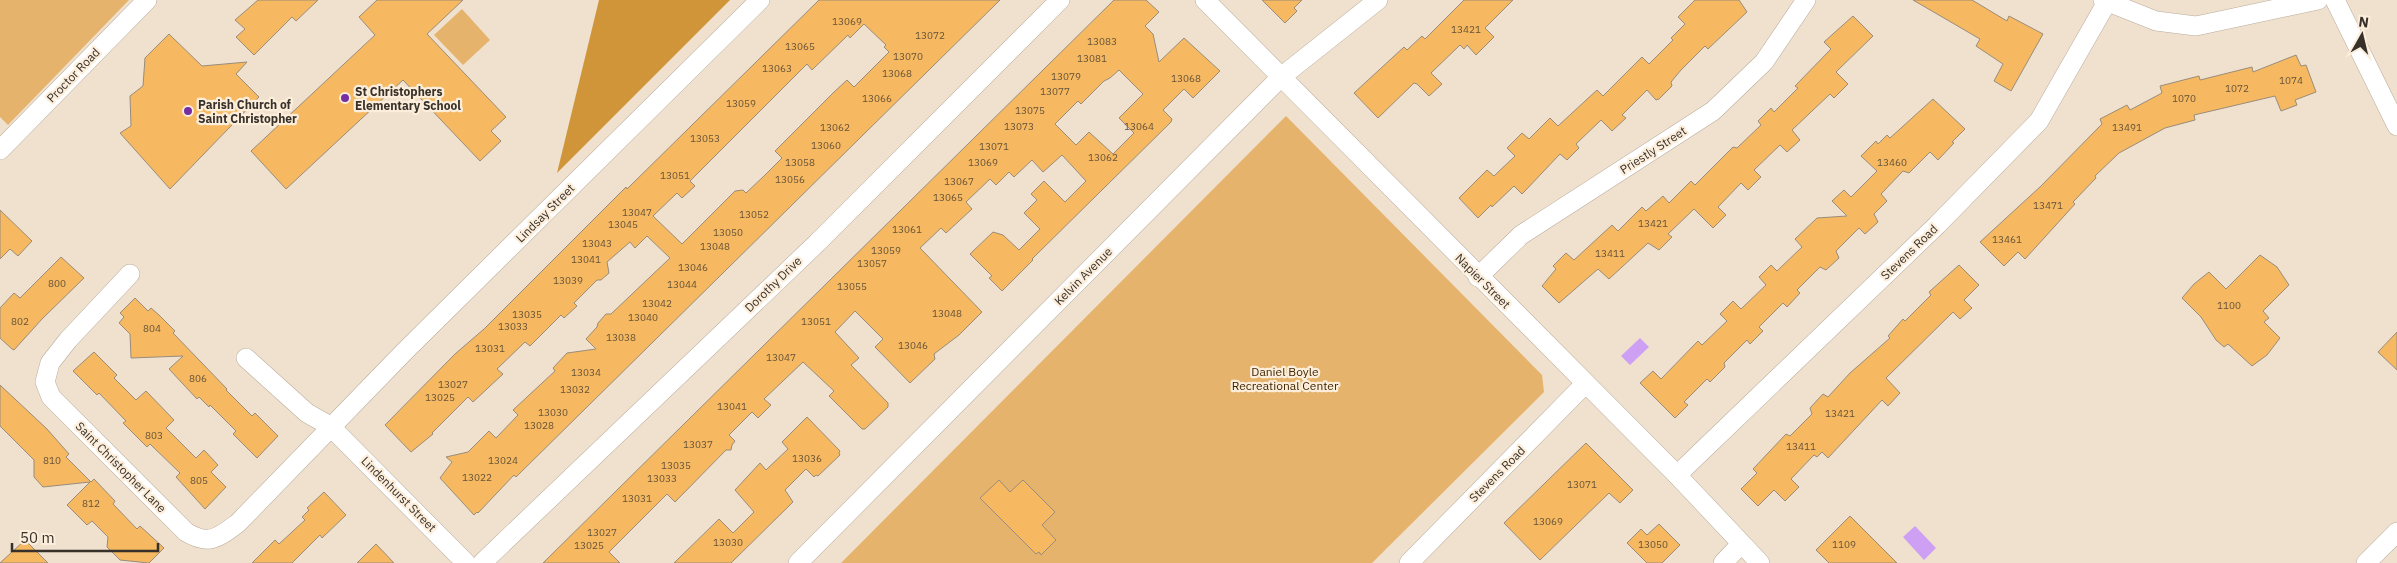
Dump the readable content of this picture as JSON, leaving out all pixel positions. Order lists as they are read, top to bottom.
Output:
{
  "streets": {
    "street": [
      "Proctor Road",
      "Priestly Street",
      "Lindsay Street",
      "Stevens Road",
      "Kelvin Avenue",
      "Napier Street",
      "Dorothy Drive",
      "Saint Christopher Lane",
      "Lindenhurst Street"
    ]
  },
  "crossings": [
    ["Priestly Street", "Napier Street"],
    ["Lindsay Street", "Saint Christopher Lane"],
    ["Lindsay Street", "Lindenhurst Street"],
    ["Stevens Road", "Napier Street"],
    ["Kelvin Avenue", "Napier Street"],
    ["Saint Christopher Lane", "Lindenhurst Street"]
  ],
  "parks": ["Daniel Boyle Recreational Center"],
  "places": ["St Christophers Elementary School", "Parish Church of Saint Christopher"],
  "house_numbers": [
    "13069",
    "13421",
    "13072",
    "13083",
    "13065",
    "13070",
    "13081",
    "13063",
    "13068",
    "13079",
    "13068",
    "1074",
    "1072",
    "13077",
    "13066",
    "1070",
    "13059",
    "13075",
    "13073",
    "13064",
    "13062",
    "13491",
    "13053",
    "13060",
    "13071",
    "13062",
    "13058",
    "13069",
    "13460",
    "13051",
    "13056",
    "13067",
    "13065",
    "13471",
    "13047",
    "13052",
    "13421",
    "13045",
    "13061",
    "13050",
    "13461",
    "13043",
    "13048",
    "13059",
    "13411",
    "13041",
    "13057",
    "13046",
    "13039",
    "800",
    "13044",
    "13055",
    "13042",
    "1100",
    "13048",
    "13035",
    "13040",
    "802",
    "13051",
    "13033",
    "804",
    "13038",
    "13046",
    "13031",
    "13047",
    "13034",
    "806",
    "13027",
    "13032",
    "13025",
    "13041",
    "13030",
    "13421",
    "13028",
    "803",
    "13037",
    "13411",
    "13036",
    "810",
    "13024",
    "13035",
    "13022",
    "13033",
    "805",
    "13071",
    "13031",
    "812",
    "13069",
    "13027",
    "13030",
    "13050",
    "1109",
    "13025"
  ],
  "scale_bar": "50 m",
  "north": "top"
}
